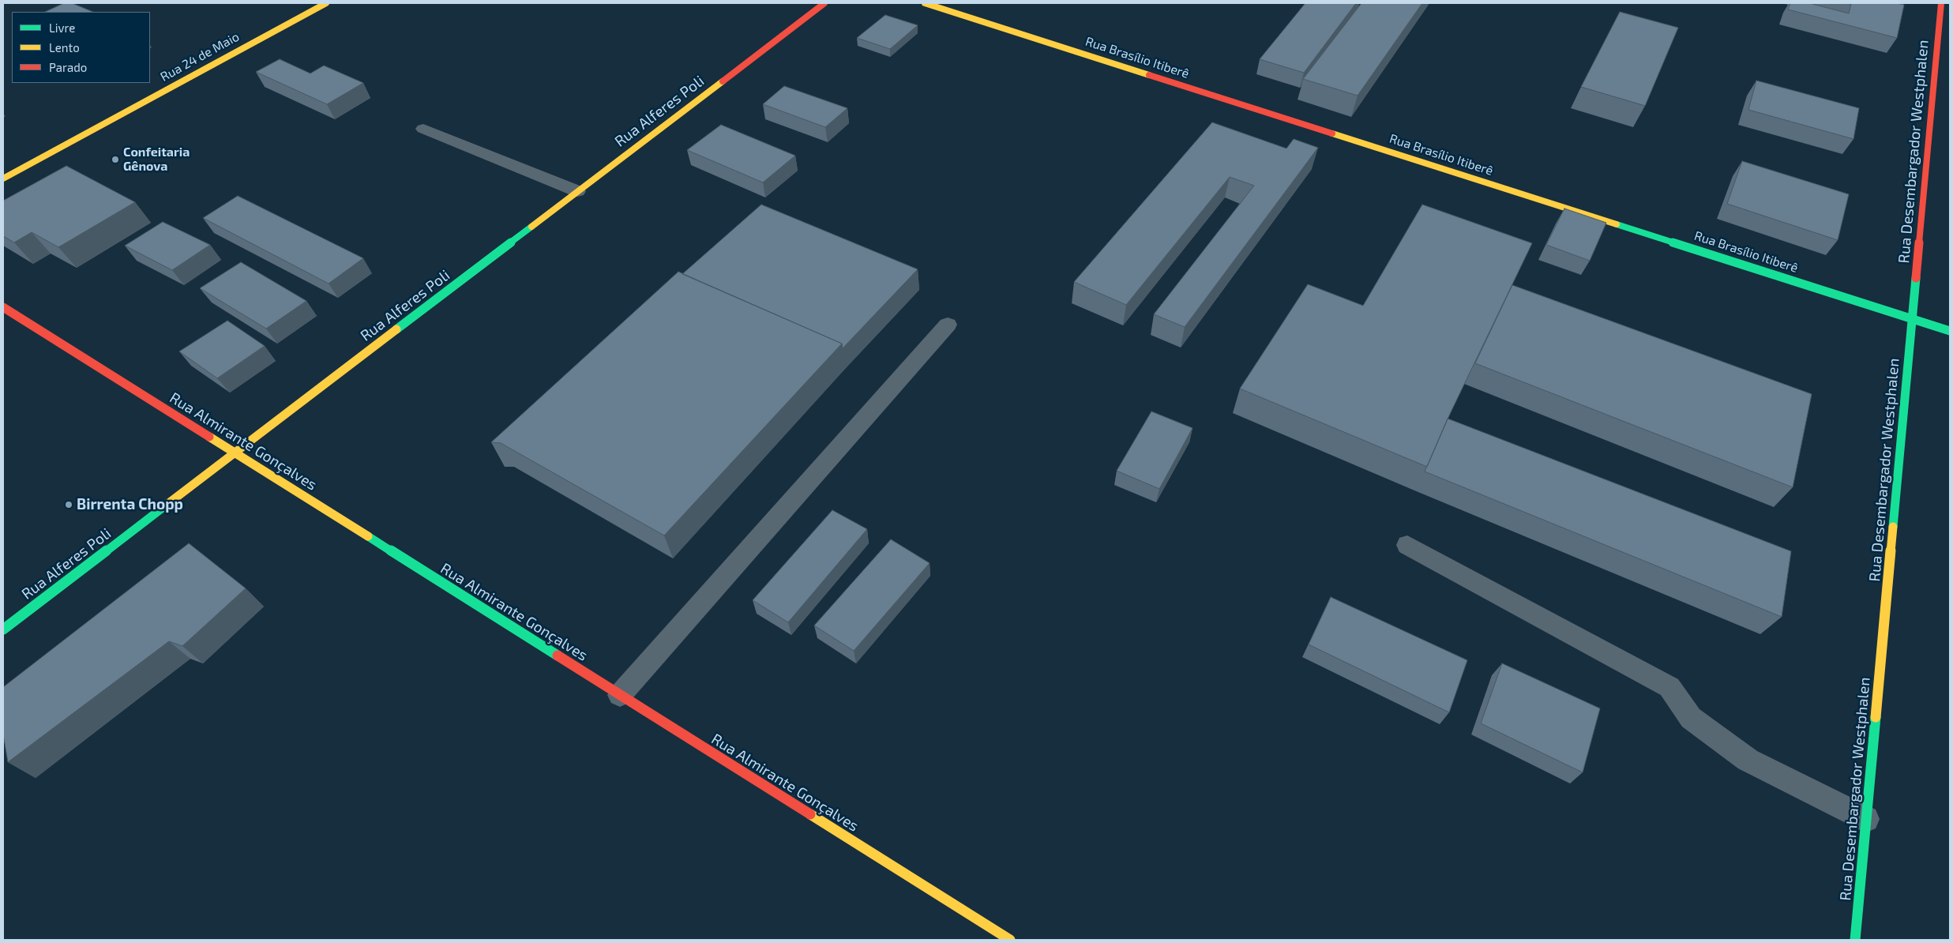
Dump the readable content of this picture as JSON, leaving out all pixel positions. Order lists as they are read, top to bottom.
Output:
{
  "streets": {
    "street": [
      "Rua 24 de Maio",
      "Rua Brasílio Itiberê",
      "Rua Alferes Poli",
      "Rua Desembargador Westphalen",
      "Rua Almirante Gonçalves"
    ]
  },
  "crossings": [
    ["Rua Brasílio Itiberê", "Rua Desembargador Westphalen"],
    ["Rua Alferes Poli", "Rua Almirante Gonçalves"]
  ],
  "places": ["Confeitaria Gênova", "Birrenta Chopp"],
  "legend": ["Livre", "Lento", "Parado"]
}
